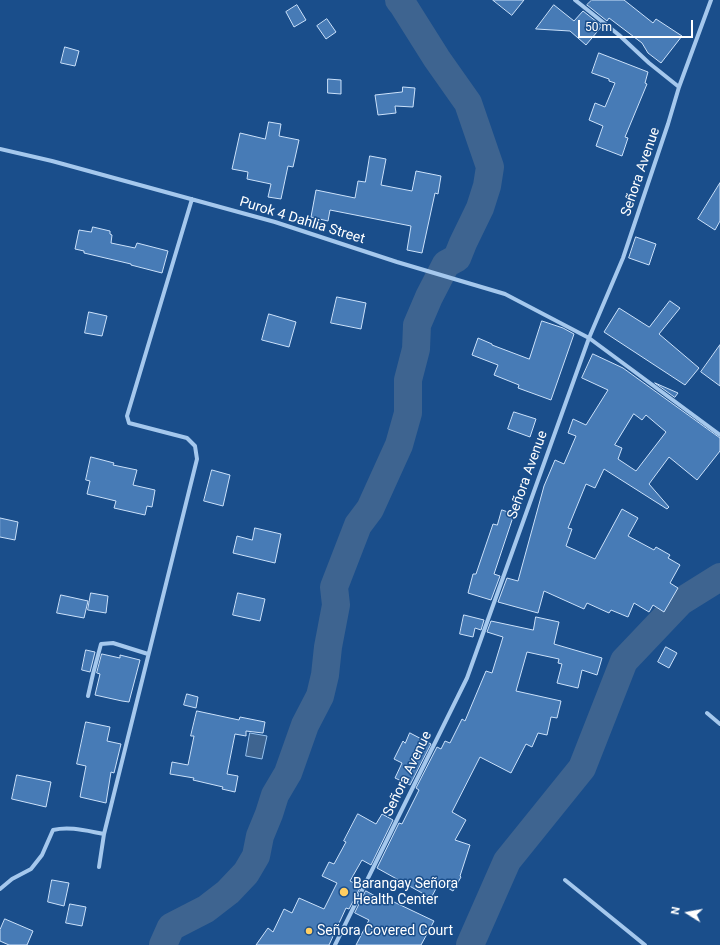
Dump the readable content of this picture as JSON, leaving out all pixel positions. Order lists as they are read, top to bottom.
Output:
{
  "streets": {
    "street": ["Señora Avenue", "Purok 4 Dahlia Street"]
  },
  "crossings": [
    ["Señora Avenue", "Purok 4 Dahlia Street"]
  ],
  "places": ["Barangay Señora Health Center", "Señora Covered Court"],
  "scale_bar": "50 m",
  "north": "left"
}
